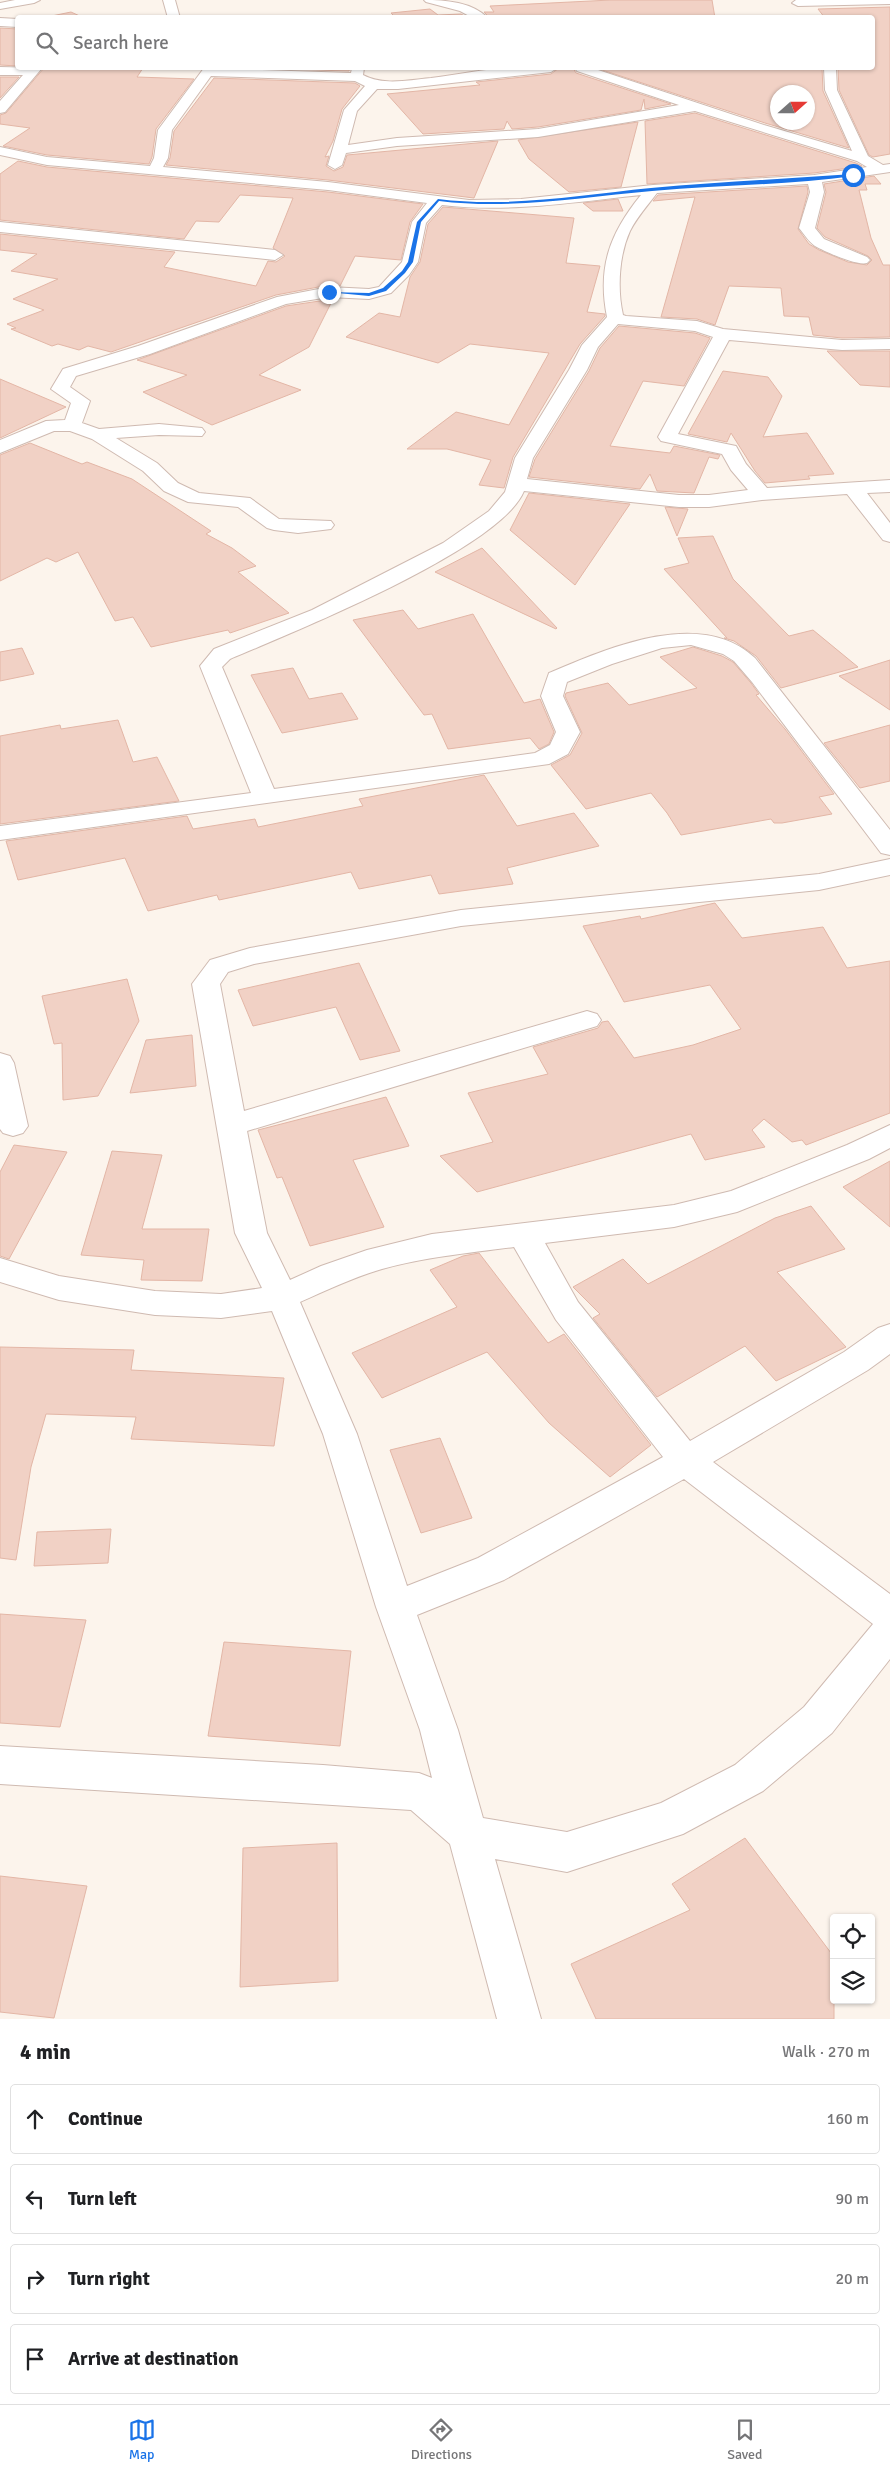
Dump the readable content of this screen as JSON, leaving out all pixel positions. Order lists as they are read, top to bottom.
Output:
{
  "north": "right",
  "page": {
    "search": "Search here",
    "heading": ["4 min", "Walk · 270 m"],
    "list": [
      ["Continue", "160 m"],
      ["Turn left", "90 m"],
      ["Turn right", "20 m"],
      "Arrive at destination"
    ],
    "nav": ["Map", "Directions", "Saved"]
  }
}
